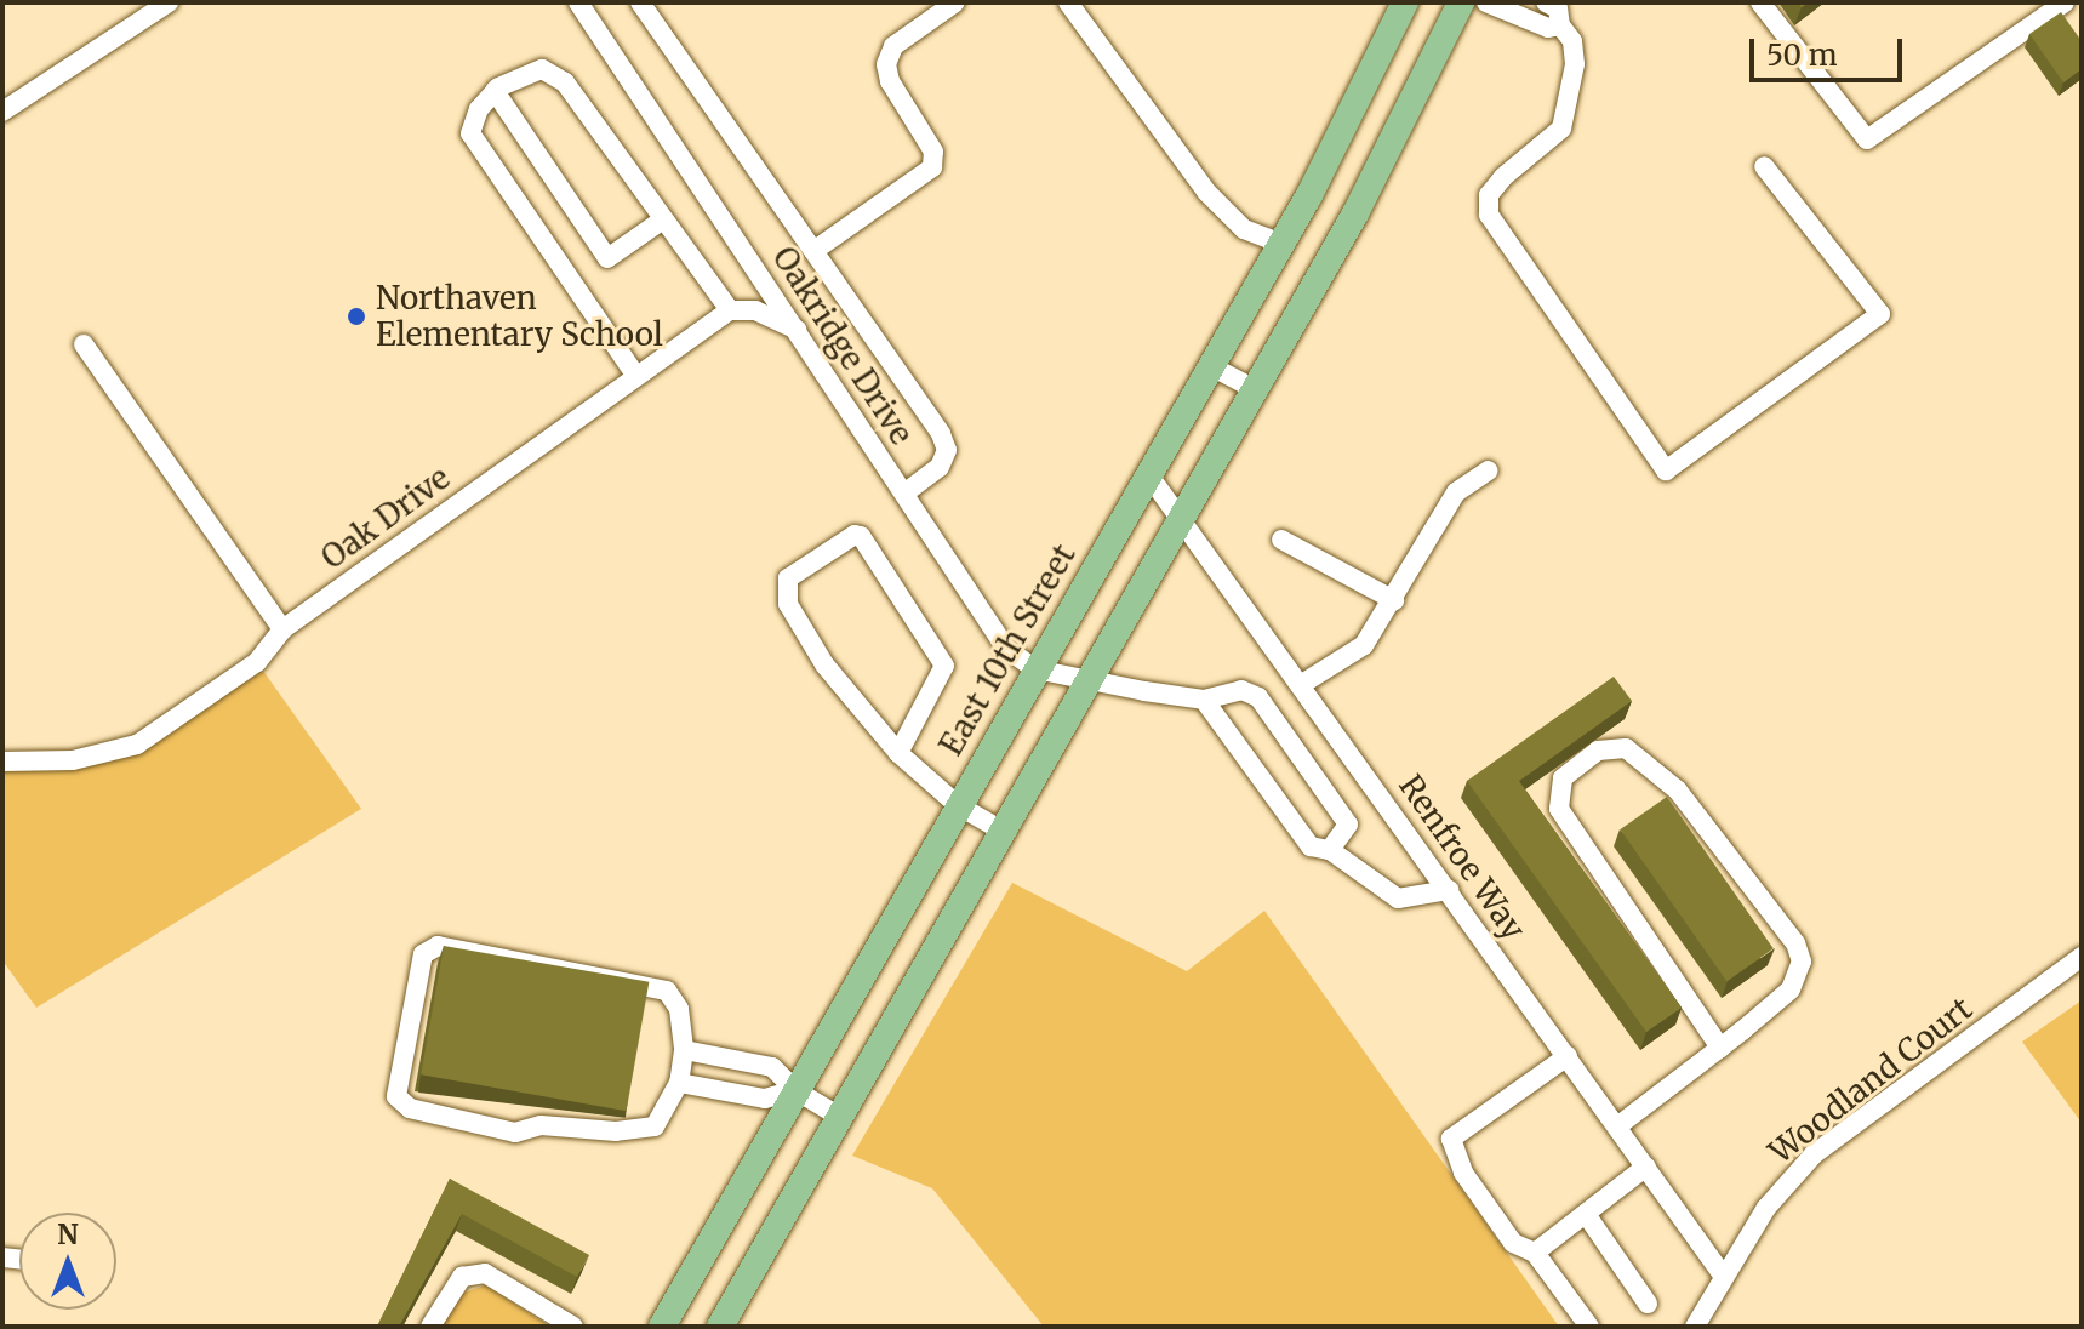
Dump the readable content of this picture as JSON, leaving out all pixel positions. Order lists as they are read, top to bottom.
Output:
{
  "streets": {
    "main road": ["East 10th Street"],
    "street": [
      "Oakridge Drive",
      "Oak Drive",
      "Renfroe Way",
      "Woodland Court"
    ]
  },
  "crossings": [
    ["Oakridge Drive", "East 10th Street"],
    ["East 10th Street", "Renfroe Way"],
    ["Renfroe Way", "Woodland Court"]
  ],
  "places": ["Northaven Elementary School"],
  "scale_bar": "50 m",
  "north": "top"
}
